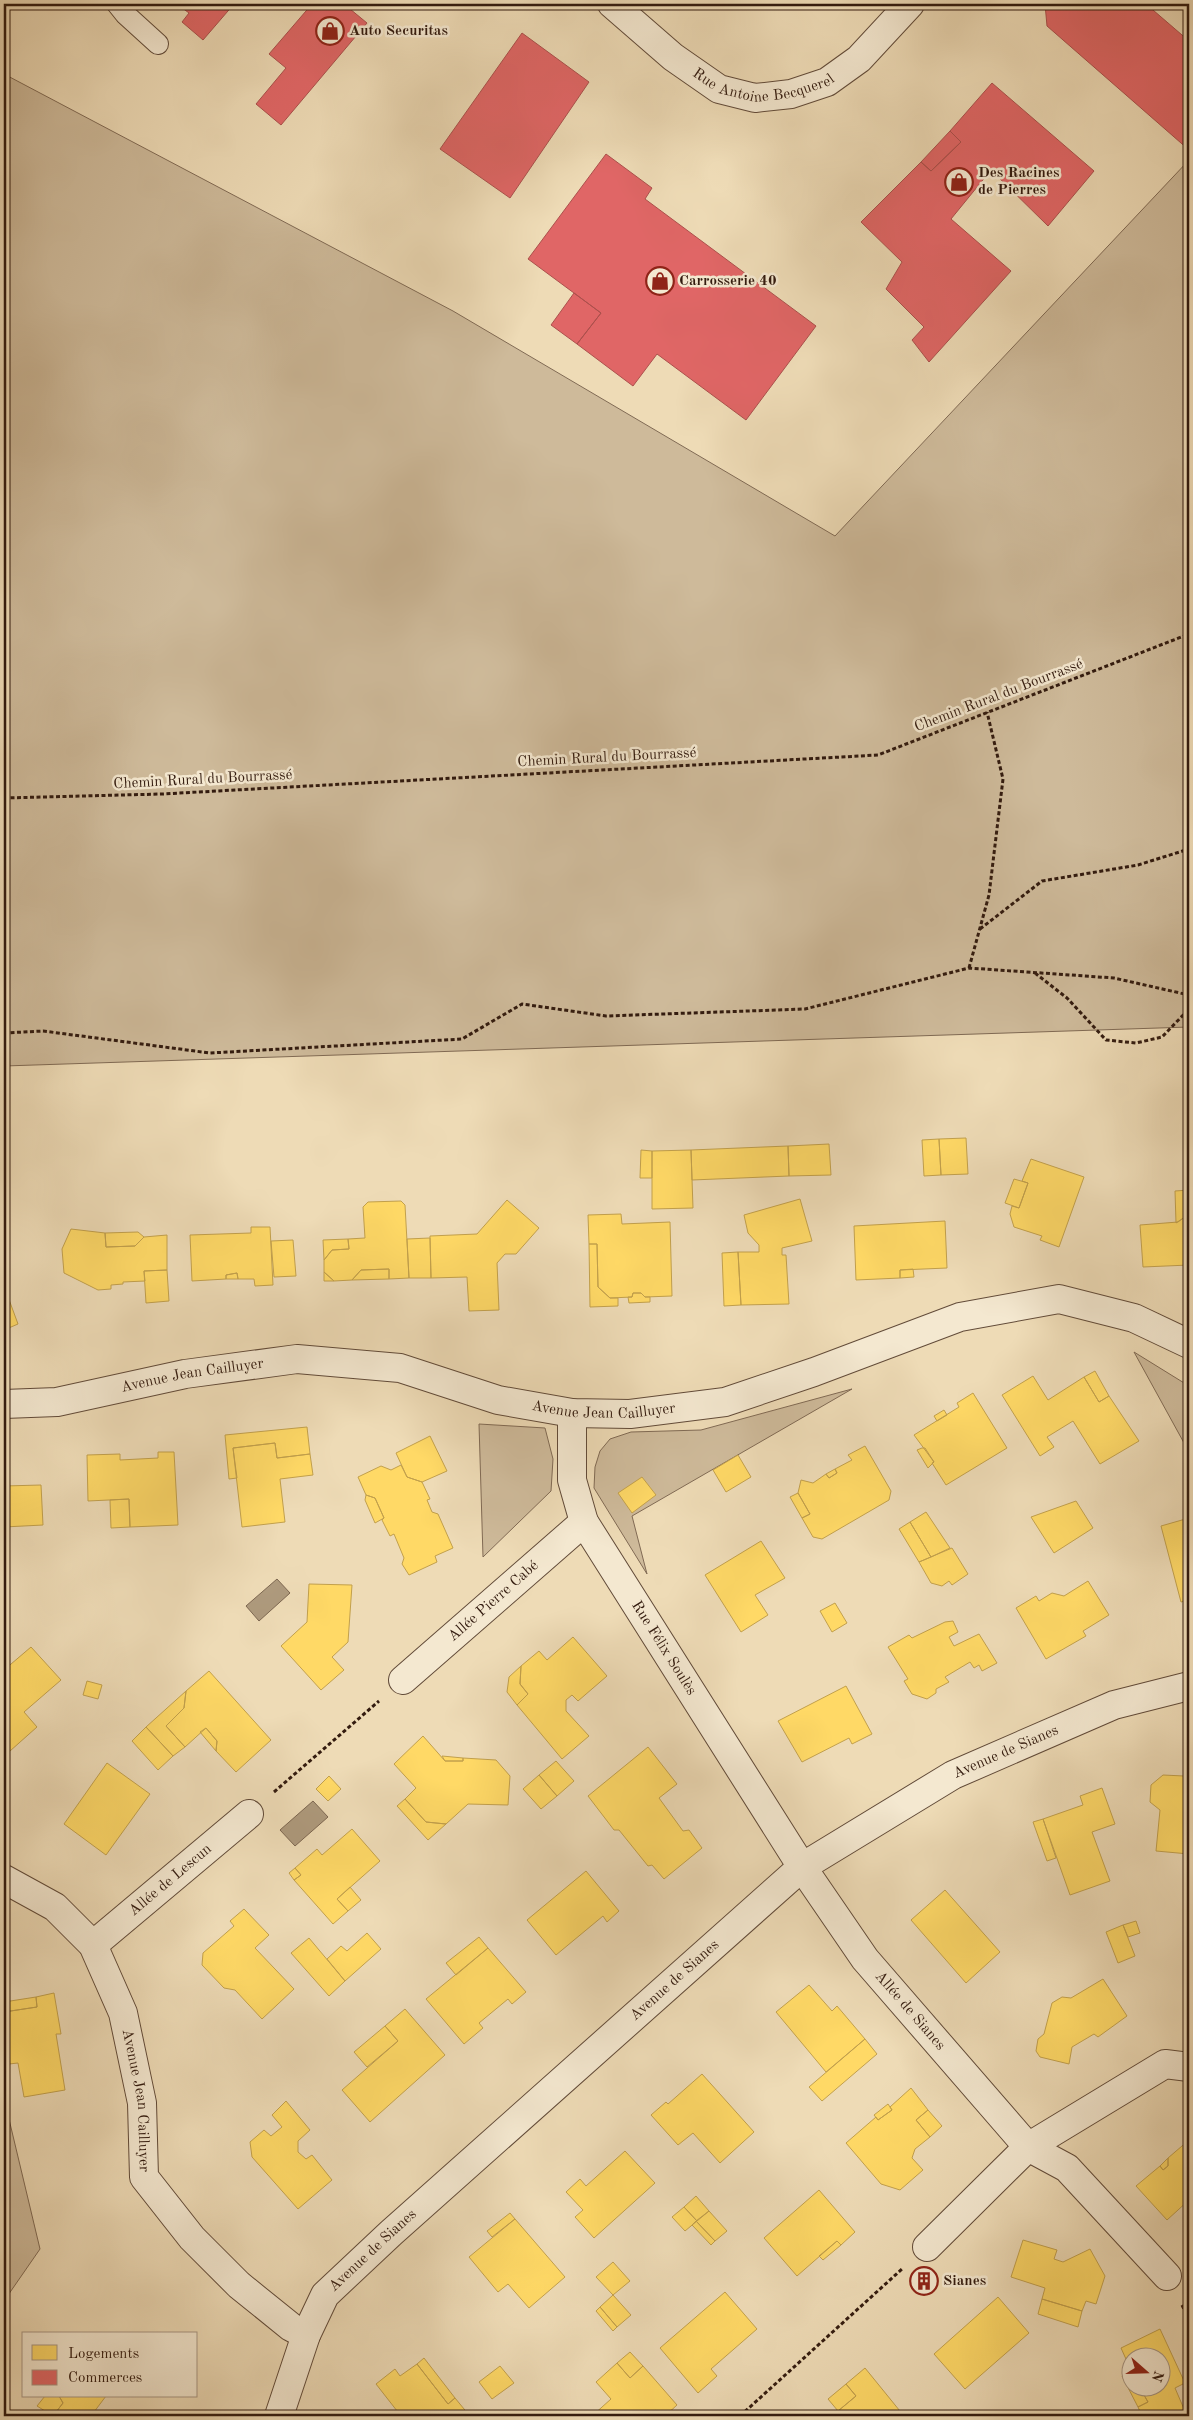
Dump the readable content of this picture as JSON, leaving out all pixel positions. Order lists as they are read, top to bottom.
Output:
{
  "streets": {
    "street": [
      "Rue Antoine Becquerel",
      "Avenue Jean Cailluyer",
      "Allée Pierre Cabé",
      "Rue Félix Soulès",
      "Avenue de Sianes",
      "Allée de Lescun",
      "Allée de Sianes"
    ],
    "path": ["Chemin Rural du Bourrassé"]
  },
  "crossings": [
    ["Avenue Jean Cailluyer", "Rue Félix Soulès"],
    ["Avenue Jean Cailluyer", "Avenue de Sianes"],
    ["Avenue Jean Cailluyer", "Allée de Lescun"],
    ["Allée Pierre Cabé", "Rue Félix Soulès"],
    ["Rue Félix Soulès", "Avenue de Sianes"],
    ["Rue Félix Soulès", "Allée de Sianes"],
    ["Avenue de Sianes", "Allée de Sianes"]
  ],
  "places": {
    "shop": ["Auto Securitas", "Des Racines de Pierres", "Carrosserie 40"],
    "building": ["Sianes"]
  },
  "legend": ["Logements", "Commerces"],
  "north": "right"
}
